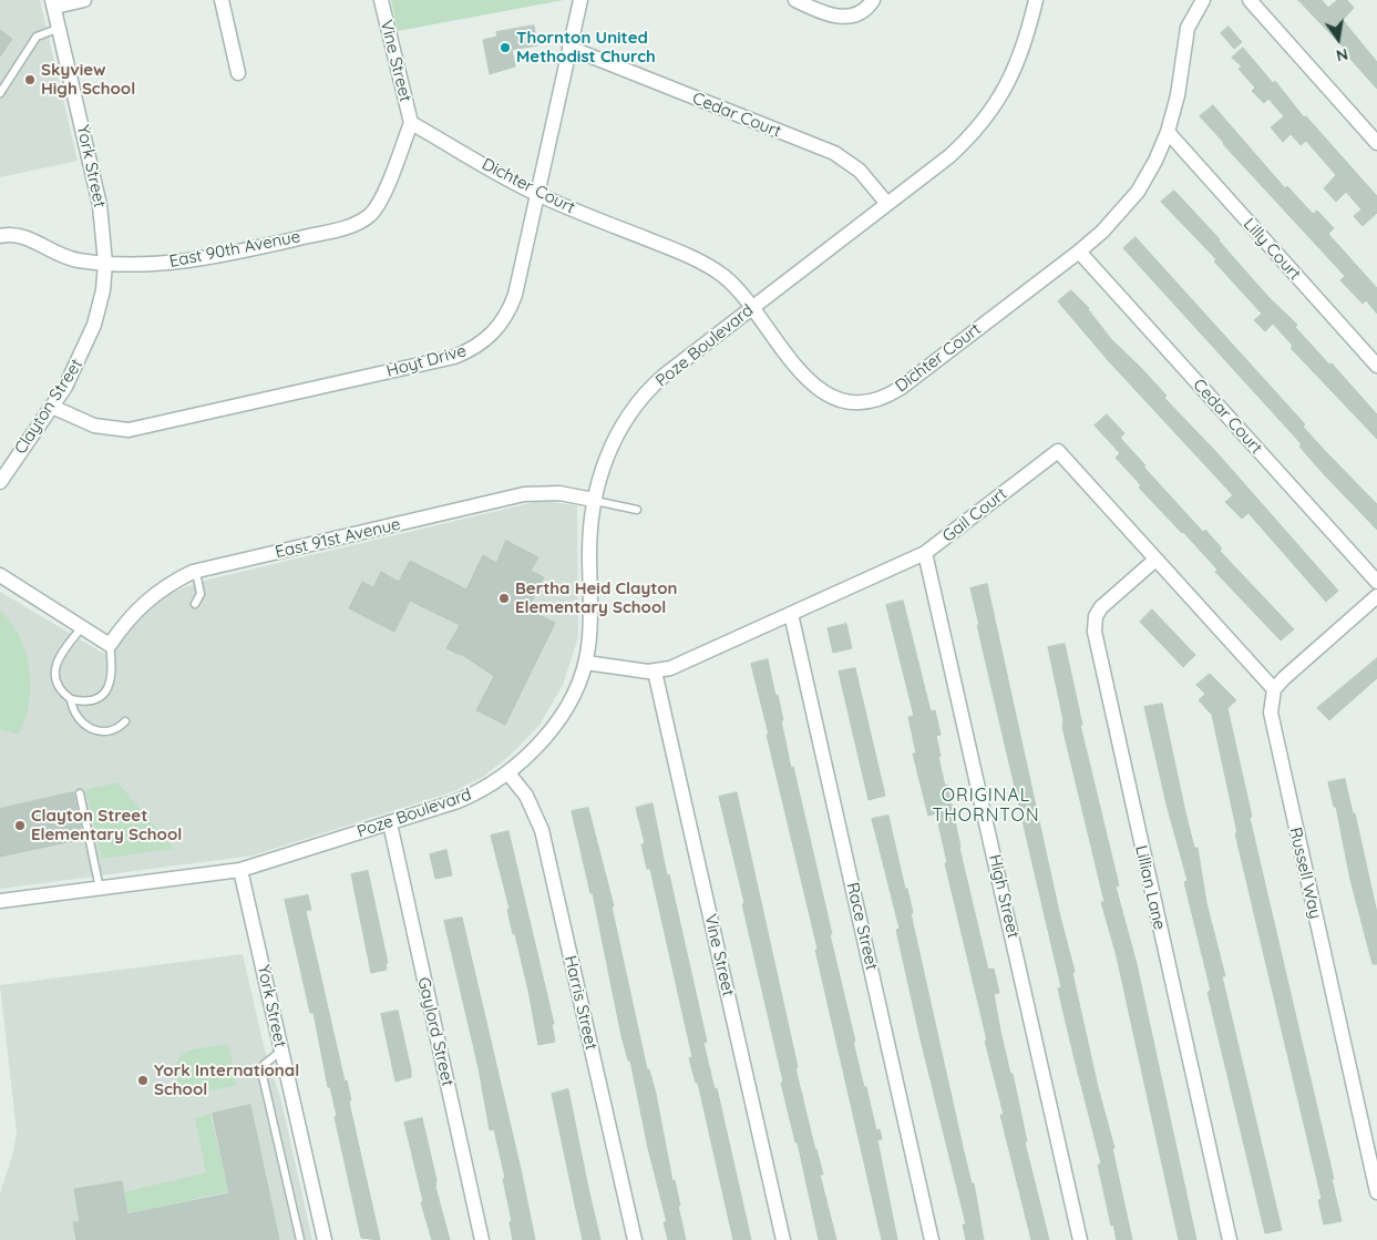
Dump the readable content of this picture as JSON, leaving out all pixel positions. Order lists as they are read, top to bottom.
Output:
{
  "streets": {
    "street": [
      "Vine Street",
      "Cedar Court",
      "York Street",
      "Dichter Court",
      "East 90th Avenue",
      "Lilly Court",
      "Poze Boulevard",
      "Hoyt Drive",
      "Clayton Street",
      "Gail Court",
      "East 91st Avenue",
      "Russell Way",
      "Lillian Lane",
      "High Street",
      "Race Street",
      "Harris Street",
      "Gaylord Street"
    ]
  },
  "crossings": [
    ["Vine Street", "Dichter Court"],
    ["Vine Street", "East 90th Avenue"],
    ["Vine Street", "Gail Court"],
    ["Cedar Court", "Dichter Court"],
    ["Cedar Court", "Poze Boulevard"],
    ["Cedar Court", "Hoyt Drive"],
    ["York Street", "East 90th Avenue"],
    ["York Street", "Poze Boulevard"],
    ["York Street", "Clayton Street"],
    ["Dichter Court", "East 90th Avenue"],
    ["Dichter Court", "Lilly Court"],
    ["Dichter Court", "Poze Boulevard"],
    ["Dichter Court", "Hoyt Drive"],
    ["East 90th Avenue", "Clayton Street"],
    ["Poze Boulevard", "Gail Court"],
    ["Poze Boulevard", "East 91st Avenue"],
    ["Poze Boulevard", "Harris Street"],
    ["Poze Boulevard", "Gaylord Street"],
    ["Hoyt Drive", "Clayton Street"],
    ["Gail Court", "Russell Way"],
    ["Gail Court", "Lillian Lane"],
    ["Gail Court", "High Street"],
    ["Gail Court", "Race Street"]
  ],
  "districts": ["ORIGINAL THORNTON"],
  "places": [
    "Thornton United Methodist Church",
    "Skyview High School",
    "Bertha Heid Clayton Elementary School",
    "Clayton Street Elementary School",
    "York International School"
  ],
  "north": "bottom"
}
